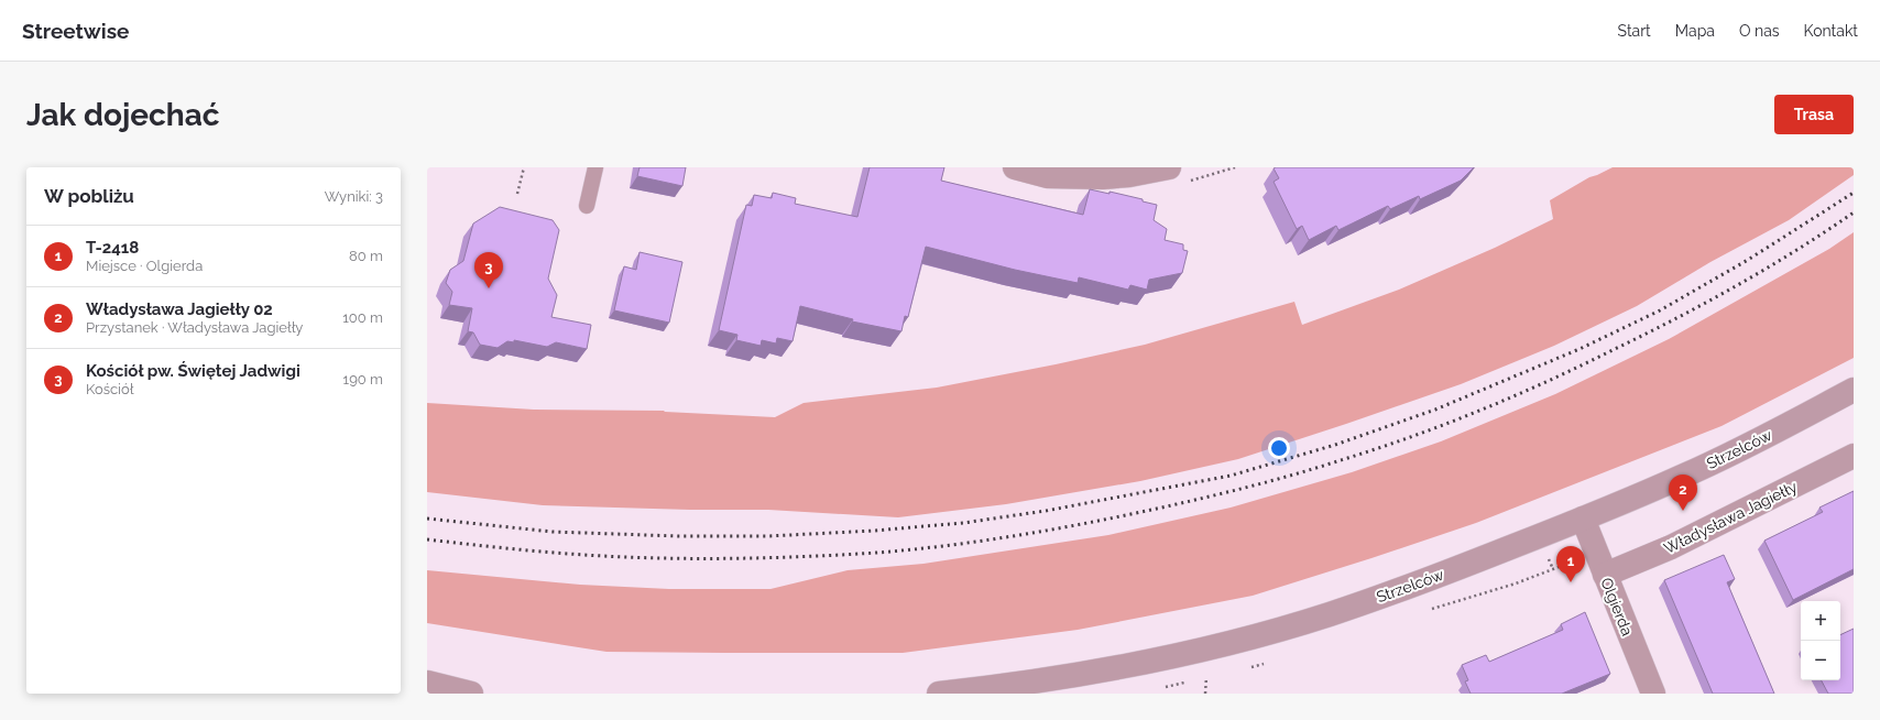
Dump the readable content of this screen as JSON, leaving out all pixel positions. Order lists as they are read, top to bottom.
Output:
{
  "streets": {
    "street": ["Strzelców", "Władysława Jagiełły", "Olgierda"]
  },
  "crossings": [
    ["Strzelców", "Olgierda"],
    ["Władysława Jagiełły", "Olgierda"]
  ],
  "page": {
    "header": "Streetwise",
    "nav": [
      "Start",
      "Mapa",
      "O nas",
      "Kontakt"
    ],
    "buttons": "Trasa",
    "title": "Jak dojechać",
    "heading": ["W pobliżu", "Wyniki: 3"],
    "list": [
      {
        "mark": "1",
        "name": "T-2418",
        "note": "Miejsce · Olgierda",
        "value": "80 m"
      },
      {
        "mark": "2",
        "name": "Władysława Jagiełły 02",
        "note": "Przystanek · Władysława Jagiełły",
        "value": "100 m"
      },
      {
        "mark": "3",
        "name": "Kościół pw. Świętej Jadwigi",
        "note": "Kościół",
        "value": "190 m"
      }
    ],
    "pins": ["3", "2", "1"],
    "map_buttons": ["+", "−"]
  }
}
